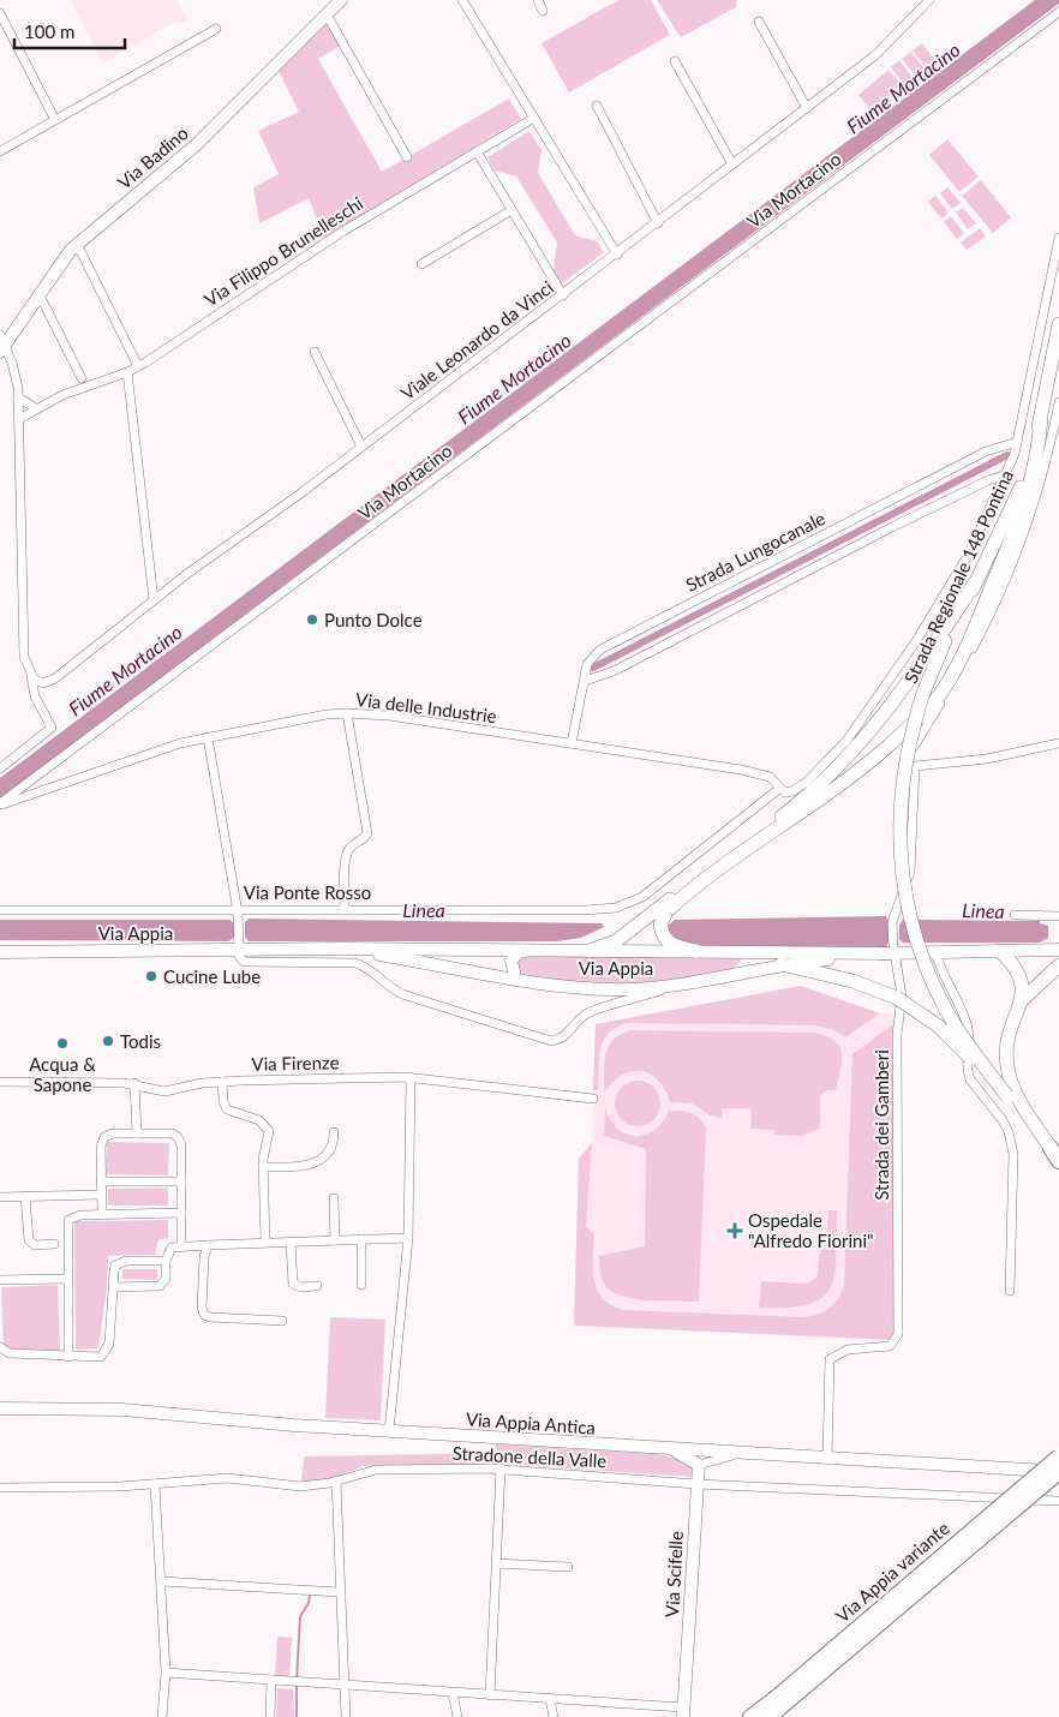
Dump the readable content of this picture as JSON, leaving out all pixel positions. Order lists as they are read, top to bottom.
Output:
{
  "streets": {
    "highway": ["Via Appia variante"],
    "main road": ["Strada Regionale 148 Pontina"],
    "street": [
      "Via Badino",
      "Via Mortacino",
      "Via Filippo Brunelleschi",
      "Viale Leonardo da Vinci",
      "Strada Lungocanale",
      "Via delle Industrie",
      "Via Ponte Rosso",
      "Via Appia",
      "Via Firenze",
      "Strada dei Gamberi",
      "Via Appia Antica",
      "Stradone della Valle",
      "Via Scifelle"
    ]
  },
  "crossings": [
    ["Via Mortacino", "Via delle Industrie"],
    ["Strada Lungocanale", "Via delle Industrie"],
    ["Strada Lungocanale", "Via Ponte Rosso"],
    ["Via delle Industrie", "Via Ponte Rosso"],
    ["Via Appia", "Strada dei Gamberi"],
    ["Strada dei Gamberi", "Via Appia Antica"],
    ["Via Appia Antica", "Via Appia variante"],
    ["Stradone della Valle", "Via Scifelle"]
  ],
  "water": ["Fiume Mortacino", "Linea"],
  "places": {
    "other": [
      "Punto Dolce",
      "Cucine Lube",
      "Todis",
      "Acqua & Sapone"
    ],
    "health": ["Ospedale \"Alfredo Fiorini\""]
  },
  "scale_bar": "100 m"
}
